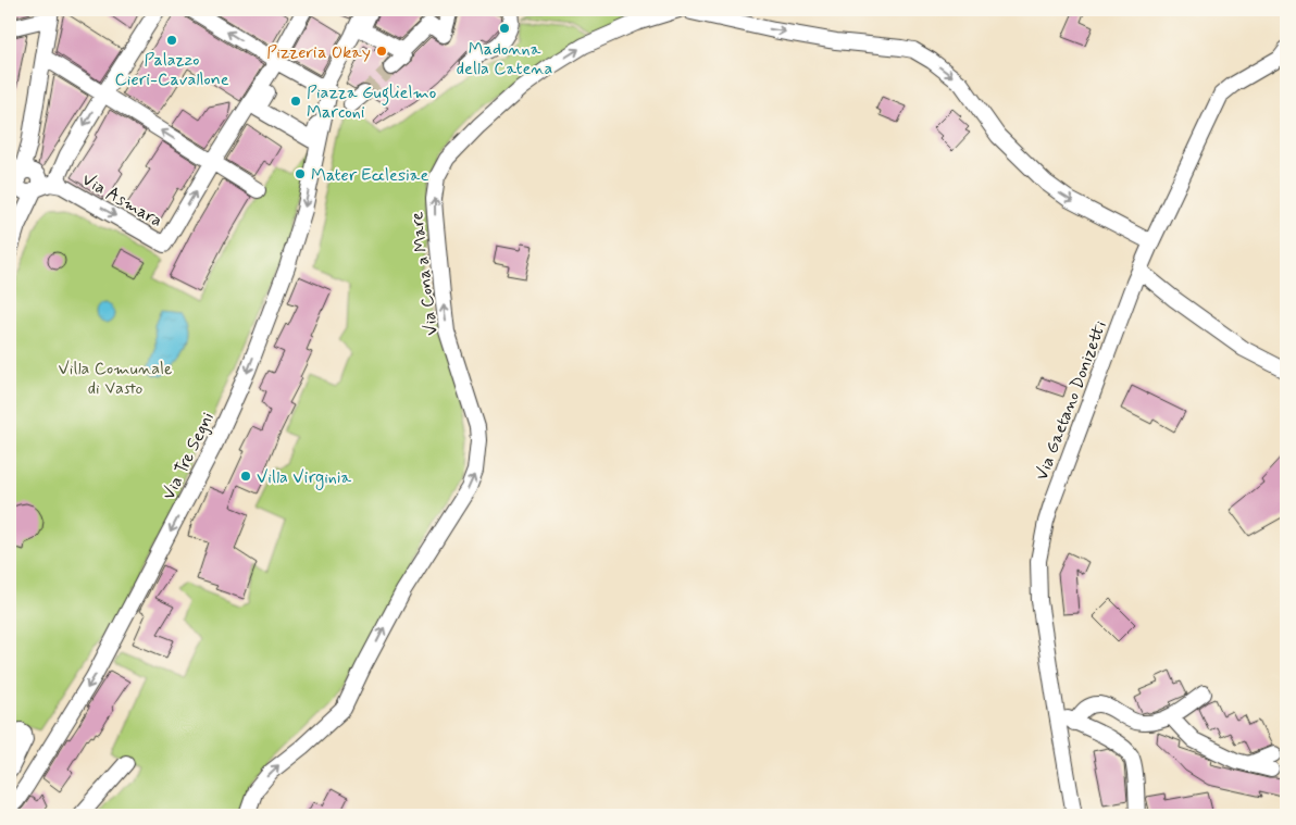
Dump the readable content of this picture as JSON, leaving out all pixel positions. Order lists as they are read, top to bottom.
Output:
{
  "streets": {
    "street": [
      "Via Asmara",
      "Via Cona a Mare",
      "Via Gaetano Donizetti",
      "Via Tre Segni"
    ]
  },
  "one_way": ["Via Cona a Mare", "Via Tre Segni"],
  "parks": ["Villa Comunale di Vasto"],
  "places": [
    "Madonna della Catena",
    "Palazzo Cieri-Cavallone",
    "Pizzeria Okay",
    "Piazza Guglielmo Marconi",
    "Mater Ecclesiae",
    "Villa Virginia"
  ]
}
